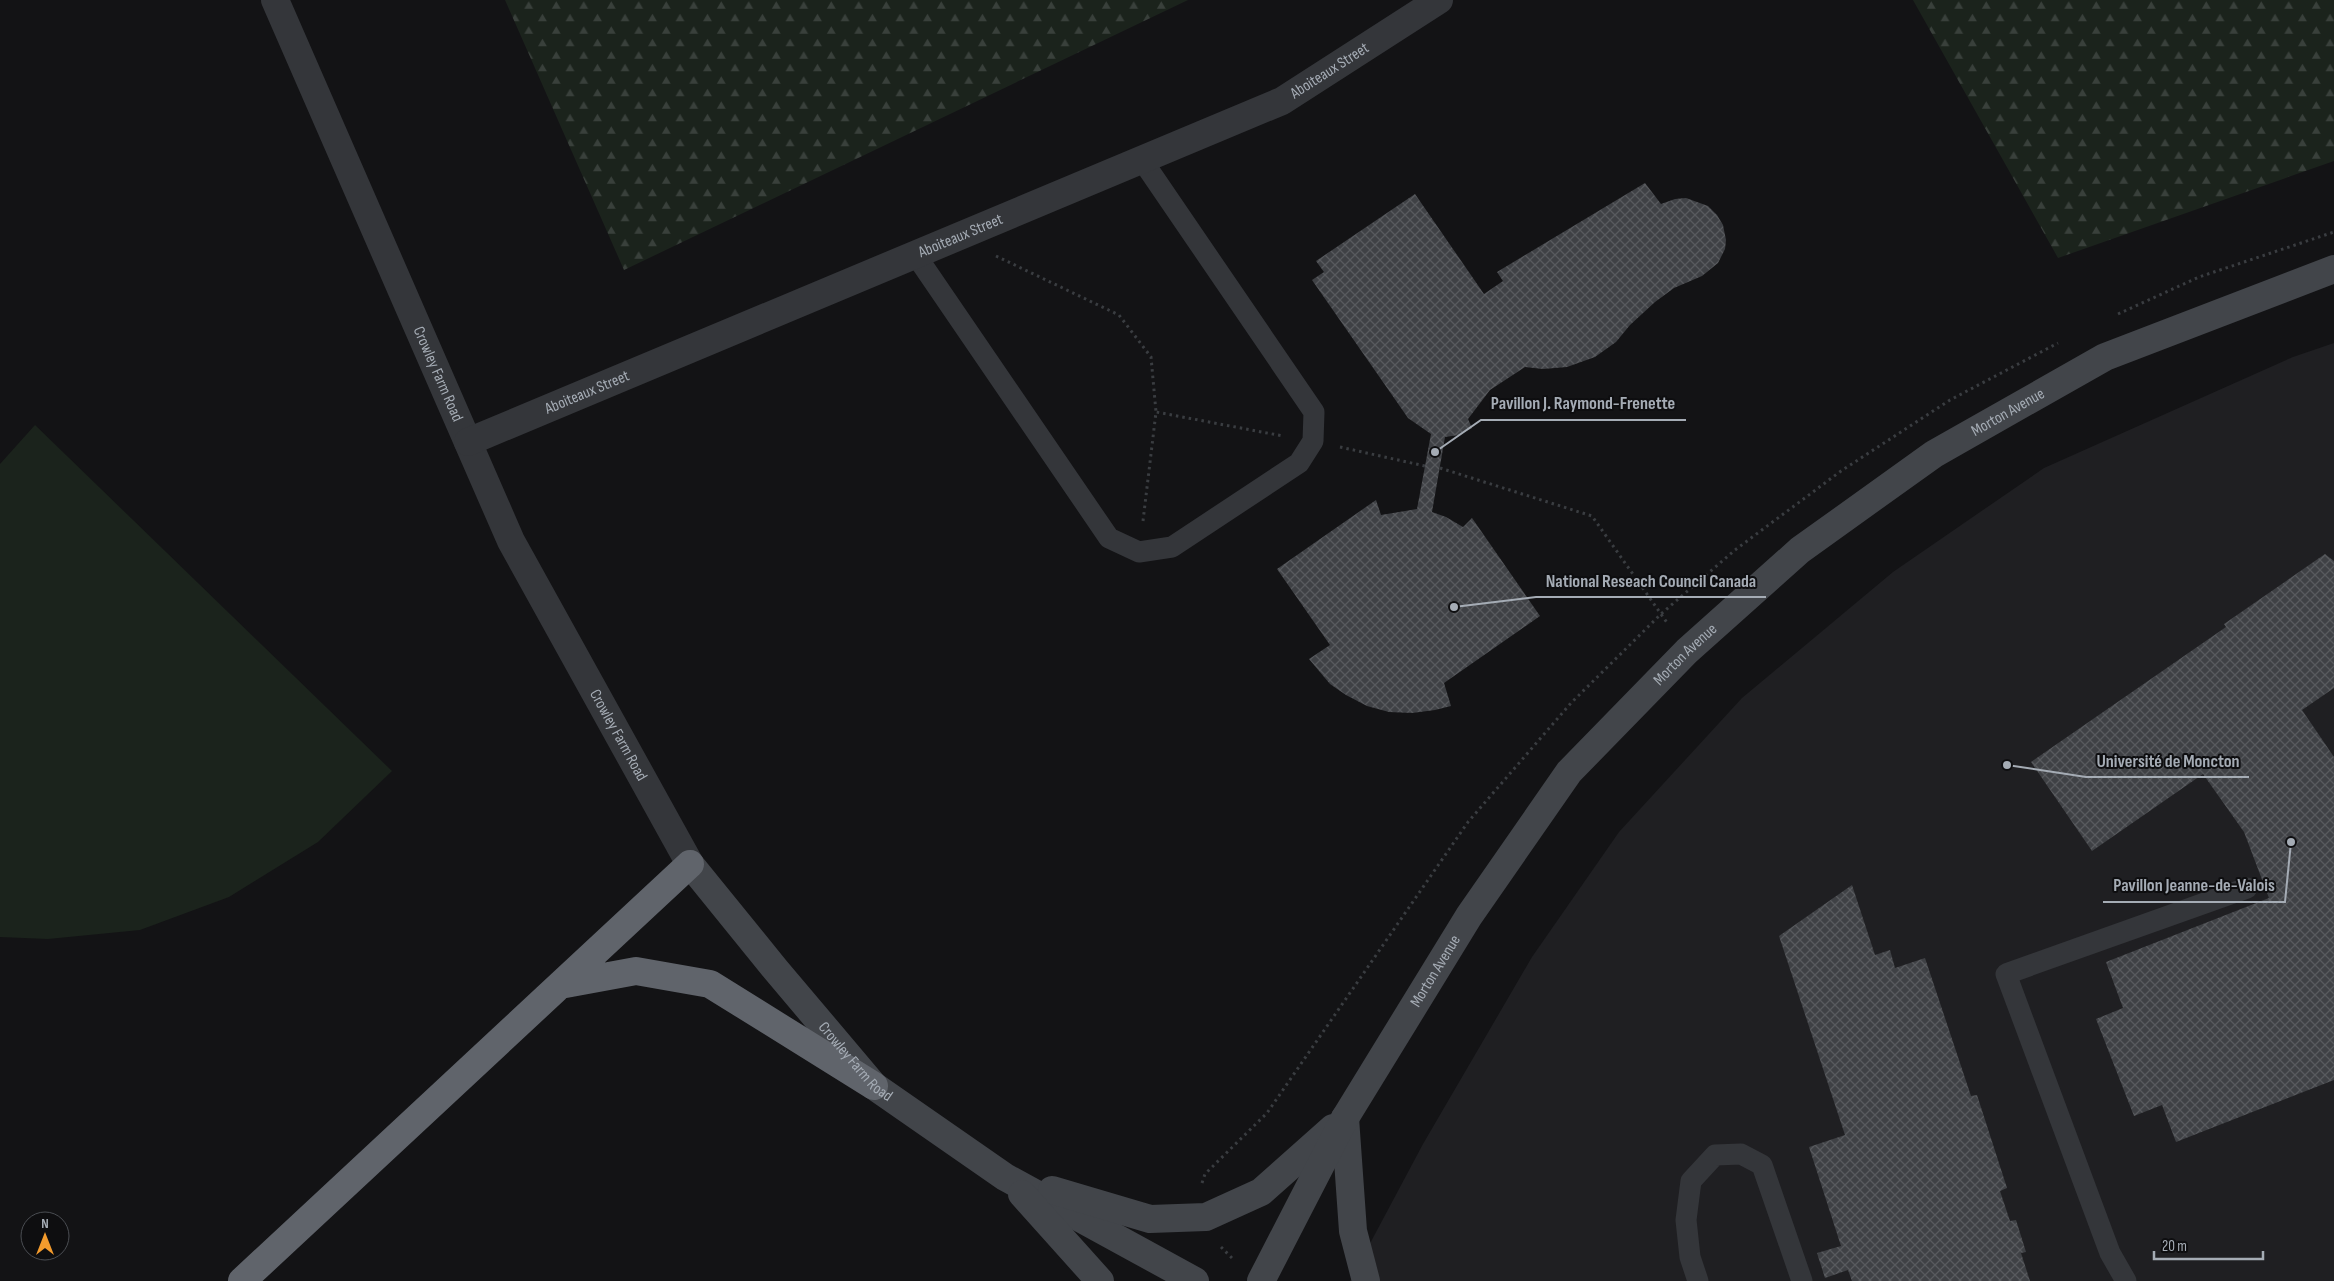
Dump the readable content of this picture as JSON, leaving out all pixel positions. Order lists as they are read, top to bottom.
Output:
{
  "streets": {
    "street": ["Aboiteaux Street", "Crowley Farm Road", "Morton Avenue"]
  },
  "crossings": [
    ["Aboiteaux Street", "Crowley Farm Road"]
  ],
  "places": [
    "Pavillon J. Raymond-Frenette",
    "National Reseach Council Canada",
    "Université de Moncton",
    "Pavillon Jeanne-de-Valois"
  ],
  "scale_bar": "20 m",
  "north": "top"
}
